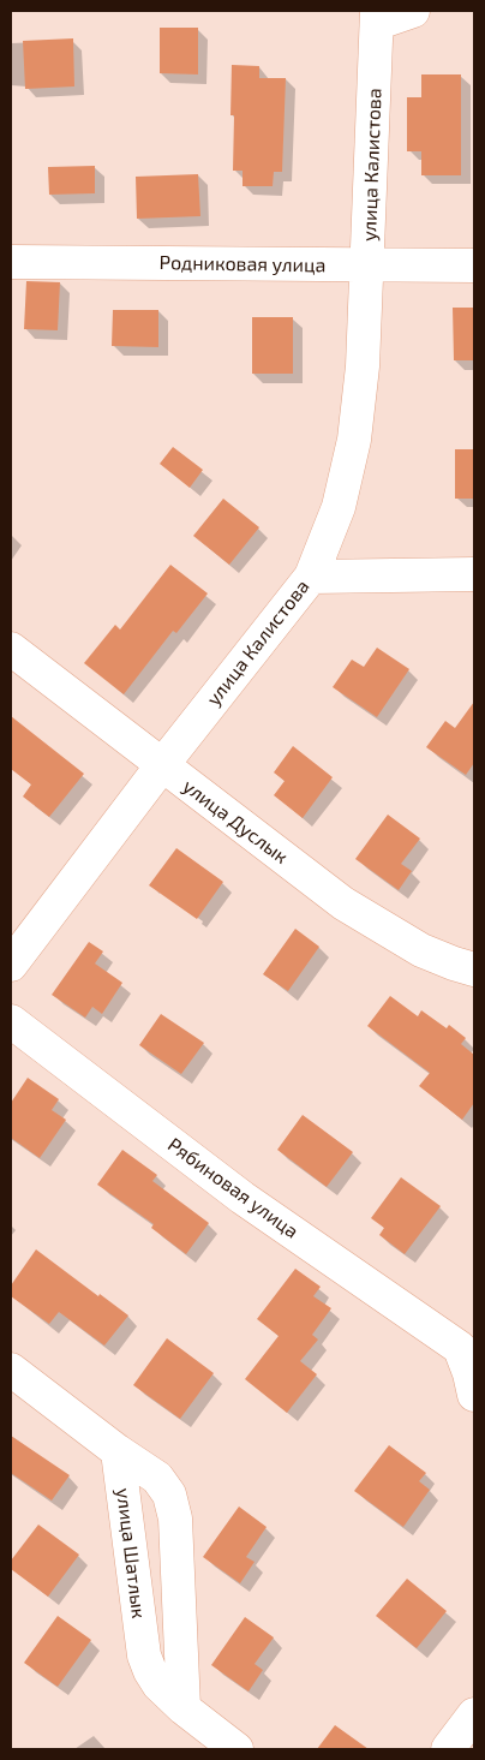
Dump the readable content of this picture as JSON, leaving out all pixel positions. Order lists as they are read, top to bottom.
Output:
{
  "streets": {
    "street": [
      "улица Калистова",
      "Родниковая улица",
      "улица Дуслык",
      "Рябиновая улица",
      "улица Шатлык"
    ]
  },
  "crossings": [
    ["улица Калистова", "Родниковая улица"],
    ["улица Калистова", "улица Дуслык"]
  ]
}
